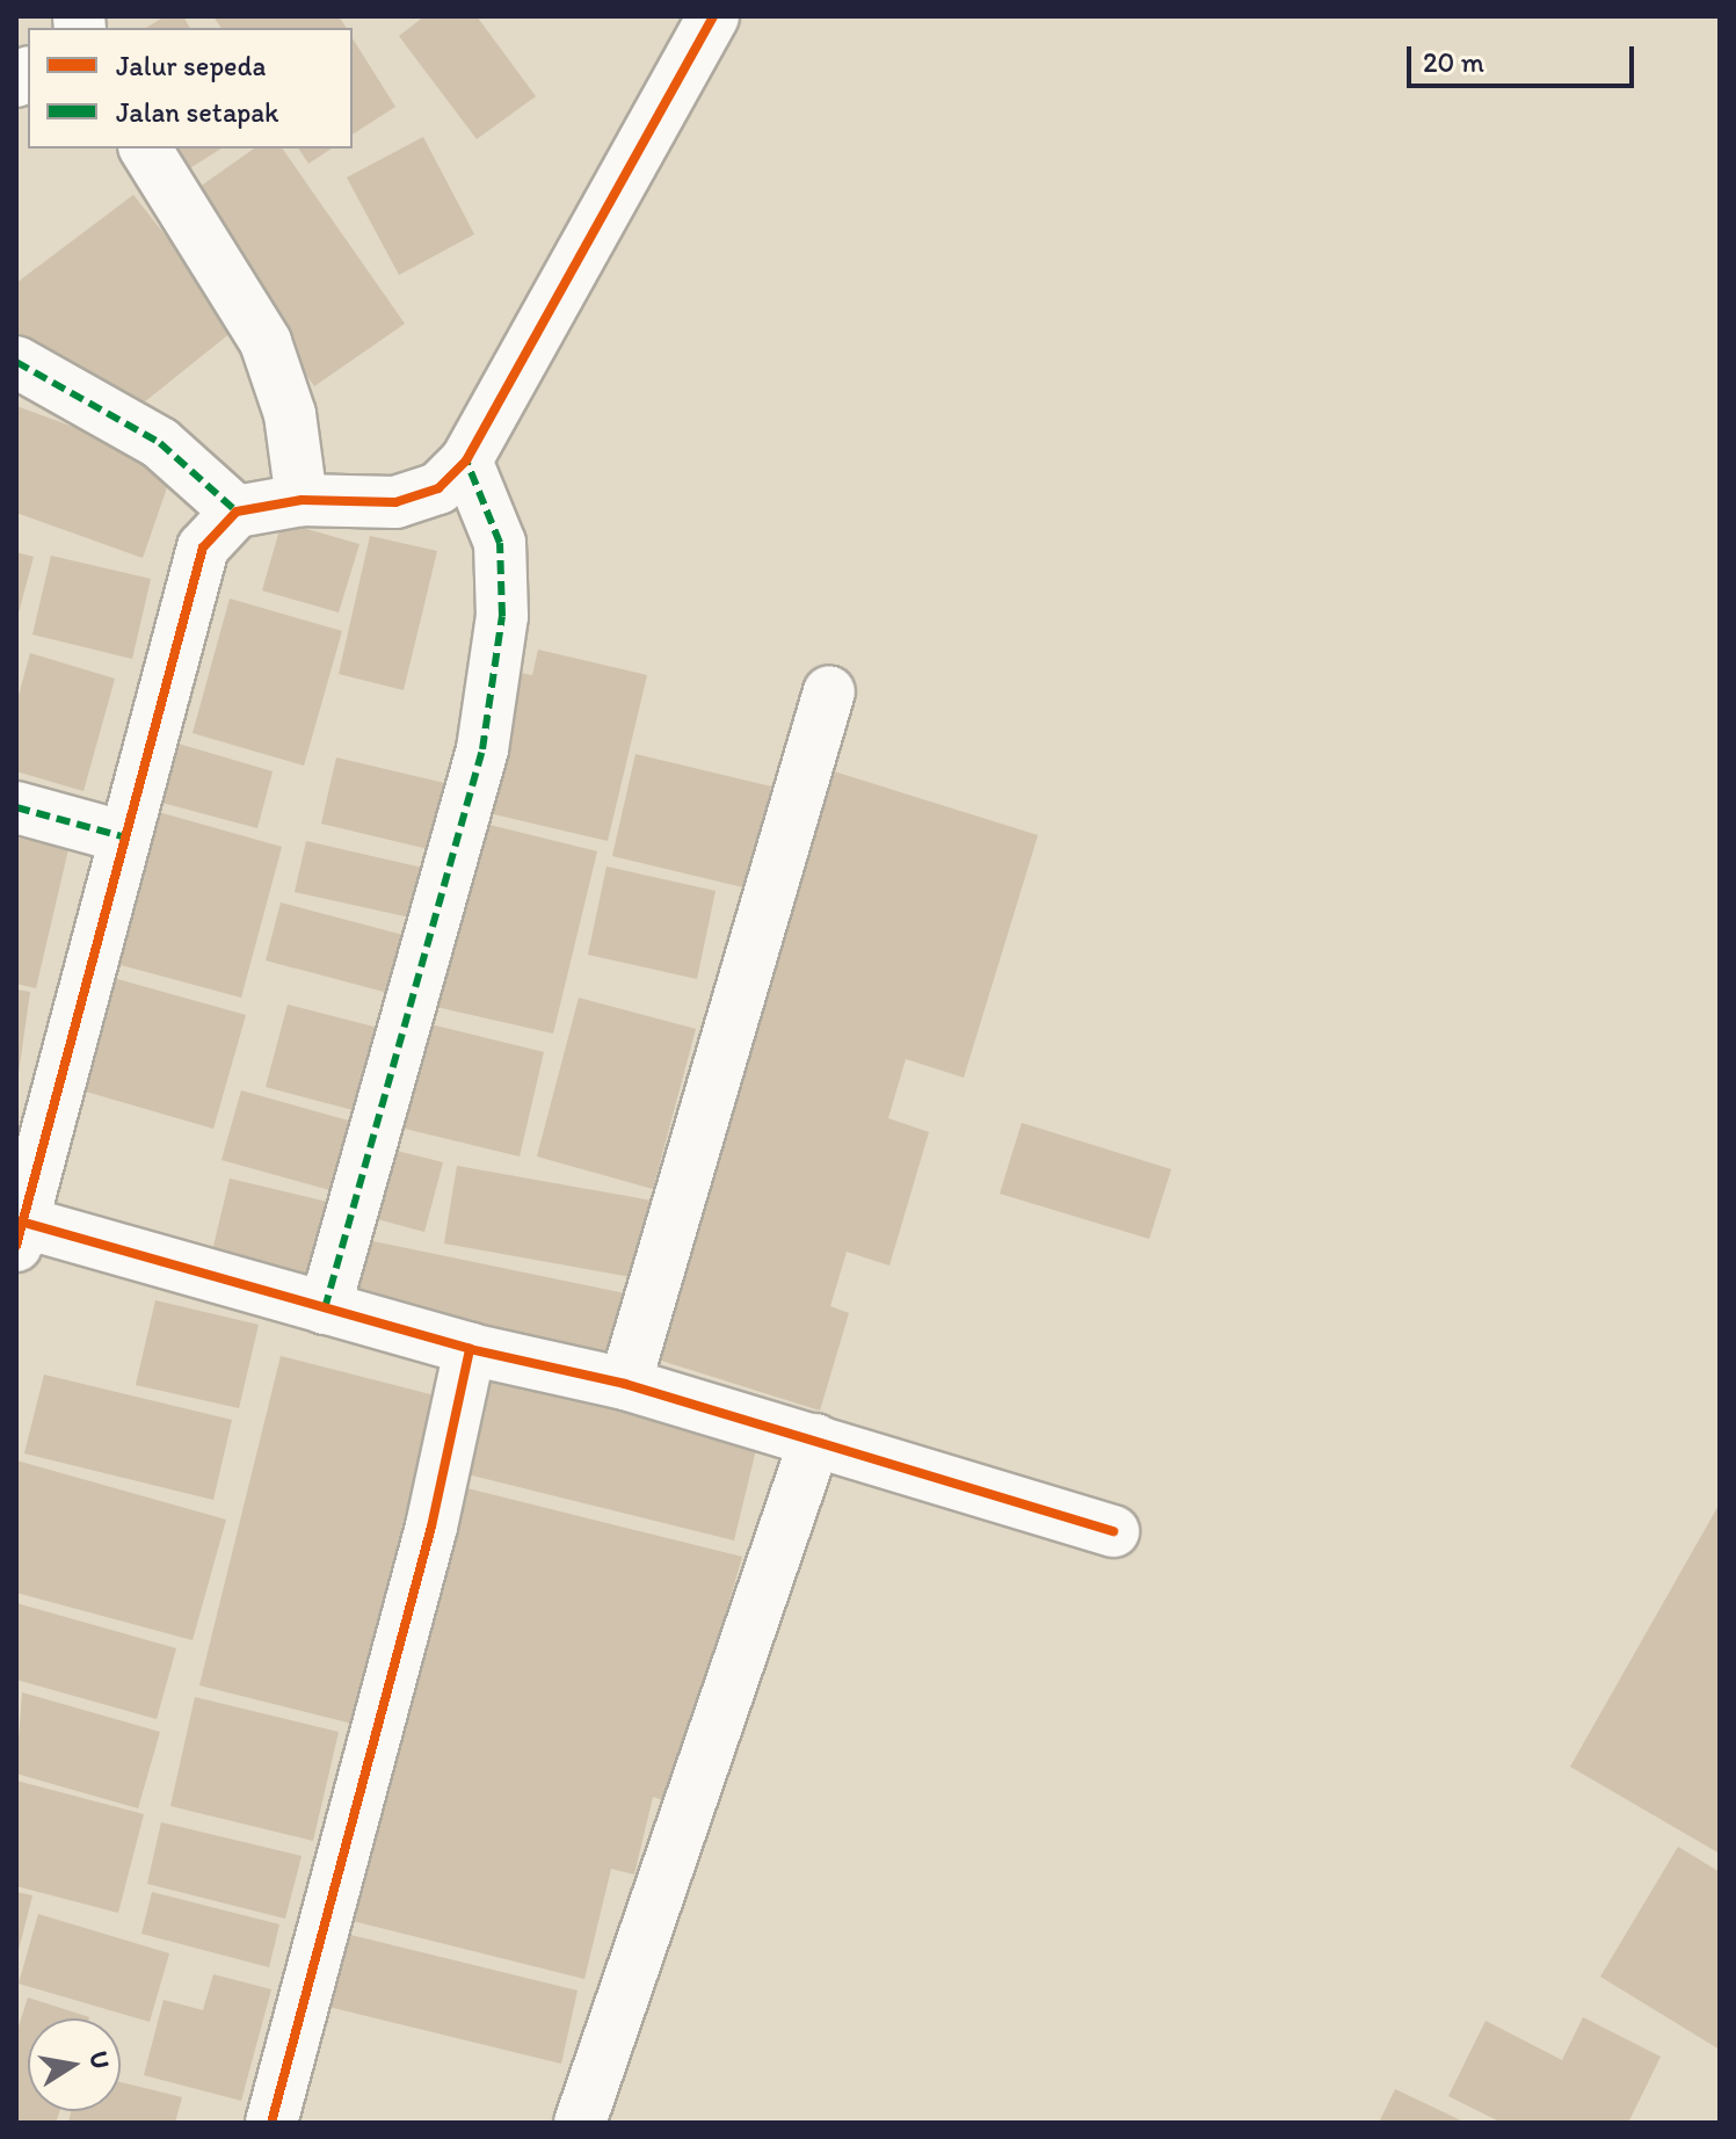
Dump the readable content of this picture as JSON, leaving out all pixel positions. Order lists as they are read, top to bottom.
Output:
{
  "legend": ["Jalur sepeda", "Jalan setapak"],
  "scale_bar": "20 m",
  "north": "right"
}
